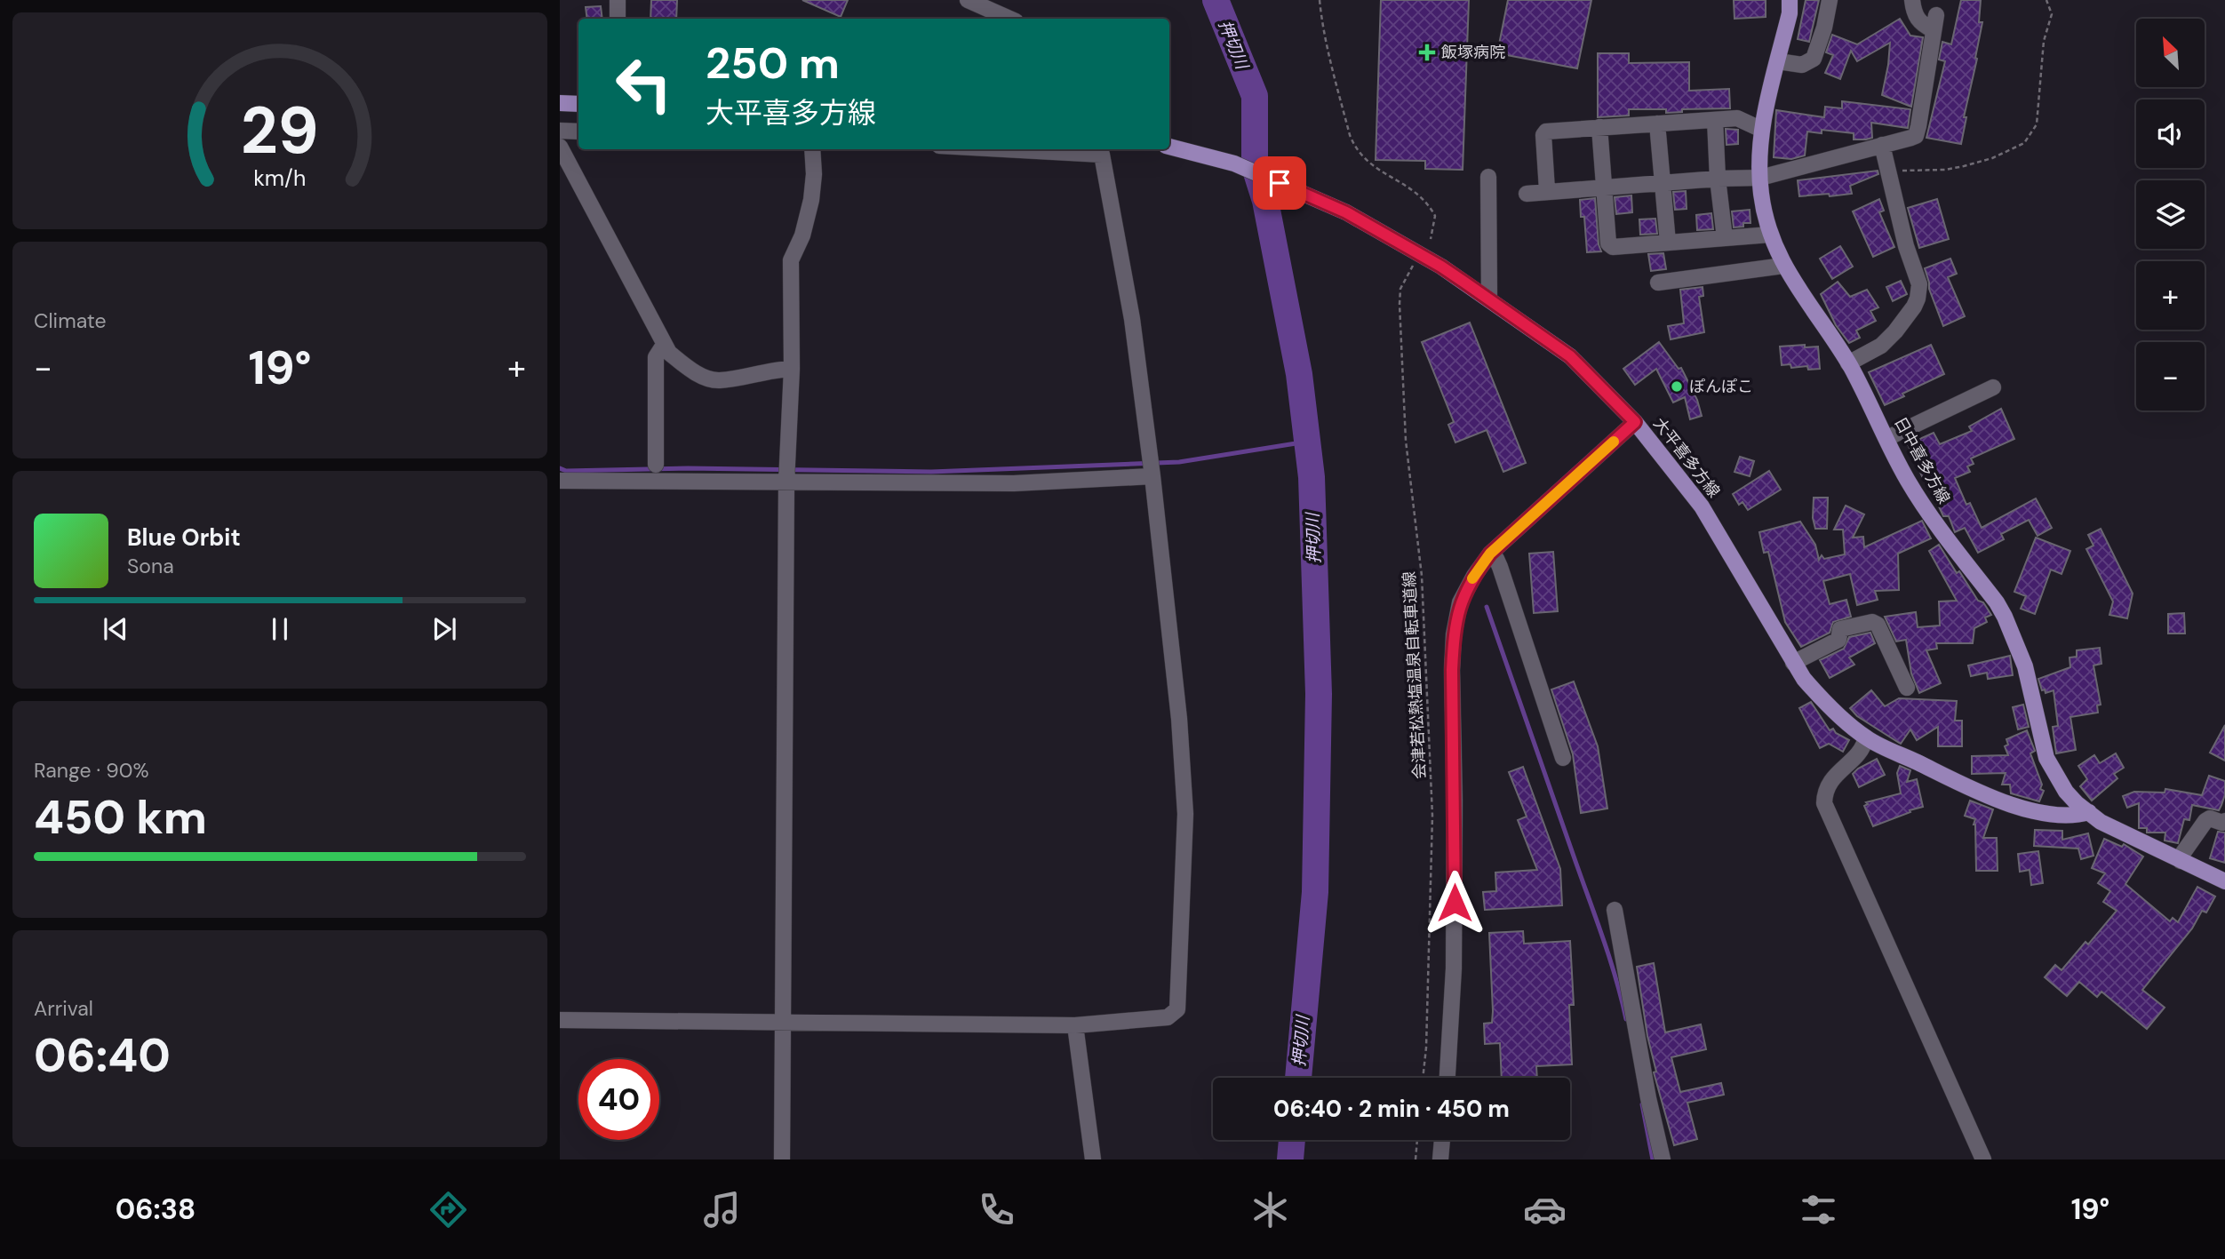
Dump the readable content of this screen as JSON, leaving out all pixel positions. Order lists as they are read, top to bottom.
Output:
{
  "streets": {
    "main road": ["大平喜多方線", "日中喜多方線"],
    "path": ["会津若松熱塩温泉自転車道線"]
  },
  "crossings": [
    ["大平喜多方線", "日中喜多方線"]
  ],
  "water": ["押切川"],
  "places": {
    "health": ["飯塚病院"],
    "other": ["ぽんぽこ"]
  },
  "north": "top left",
  "page": {
    "map_buttons": ["+", "−"],
    "turn": ["250 m", "大平喜多方線"],
    "tile": [
      "Climate",
      ["Range · 90%", "450 km"],
      ["Arrival", "06:40"]
    ],
    "heat": ["−", "19°", "+"],
    "song": ["Blue Orbit", "Sona"],
    "limit": "40",
    "trip": "06:40 · 2 min · 450 m",
    "tabs": ["06:38", "19°"],
    "gauge": ["29", "km/h"]
  }
}
